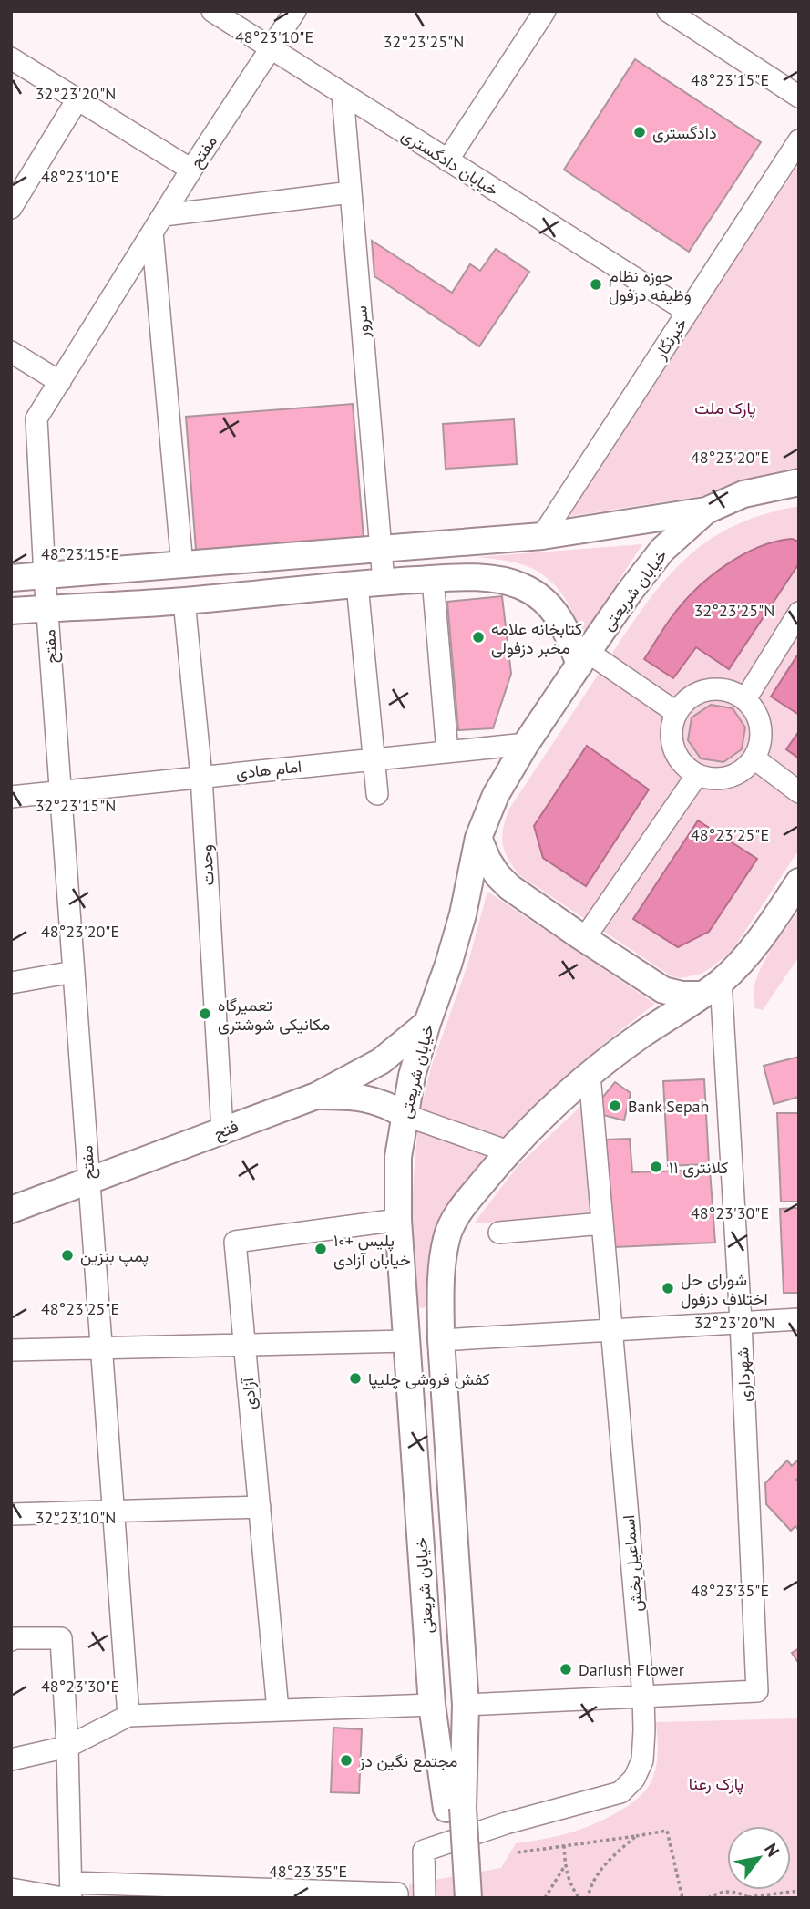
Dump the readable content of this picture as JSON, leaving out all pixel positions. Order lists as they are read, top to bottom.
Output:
{
  "streets": {
    "main road": ["خیابان شریعتی", "فتح"],
    "street": [
      "مفتح",
      "خیابان دادگستری",
      "سرور",
      "خبرنگار",
      "امام هادی",
      "وحدت",
      "شهرداری",
      "آزادی",
      "اسماعیل بخش"
    ]
  },
  "crossings": [
    ["مفتح", "خیابان دادگستری"],
    ["مفتح", "امام هادی"],
    ["مفتح", "فتح"],
    ["خیابان دادگستری", "سرور"],
    ["خیابان دادگستری", "خبرنگار"],
    ["خیابان شریعتی", "امام هادی"],
    ["خیابان شریعتی", "فتح"],
    ["خیابان شریعتی", "شهرداری"],
    ["خیابان شریعتی", "آزادی"],
    ["خیابان شریعتی", "اسماعیل بخش"],
    ["امام هادی", "وحدت"],
    ["وحدت", "فتح"],
    ["شهرداری", "اسماعیل بخش"]
  ],
  "parks": ["پارک ملت", "پارک رعنا"],
  "places": [
    "دادگستری",
    "حوزه نظام وظیفه دزفول",
    "کتابخانه علامه مخبر دزفولی",
    "تعمیرگاه مکانیکی شوشتری",
    "Bank Sepah",
    "کلانتری ۱۱",
    "پلیس +۱۰ خیابان آزادی",
    "پمپ بنزین",
    "شورای حل اختلاف دزفول",
    "کفش فروشی چلیپا",
    "Dariush Flower",
    "مجتمع نگین دز"
  ],
  "north": "top right",
  "coordinates": [
    "48°23'10\"E",
    "32°23'25\"N",
    "48°23'15\"E",
    "32°23'20\"N",
    "48°23'20\"E",
    "32°23'15\"N",
    "48°23'25\"E",
    "48°23'30\"E",
    "32°23'10\"N",
    "48°23'35\"E"
  ]
}
